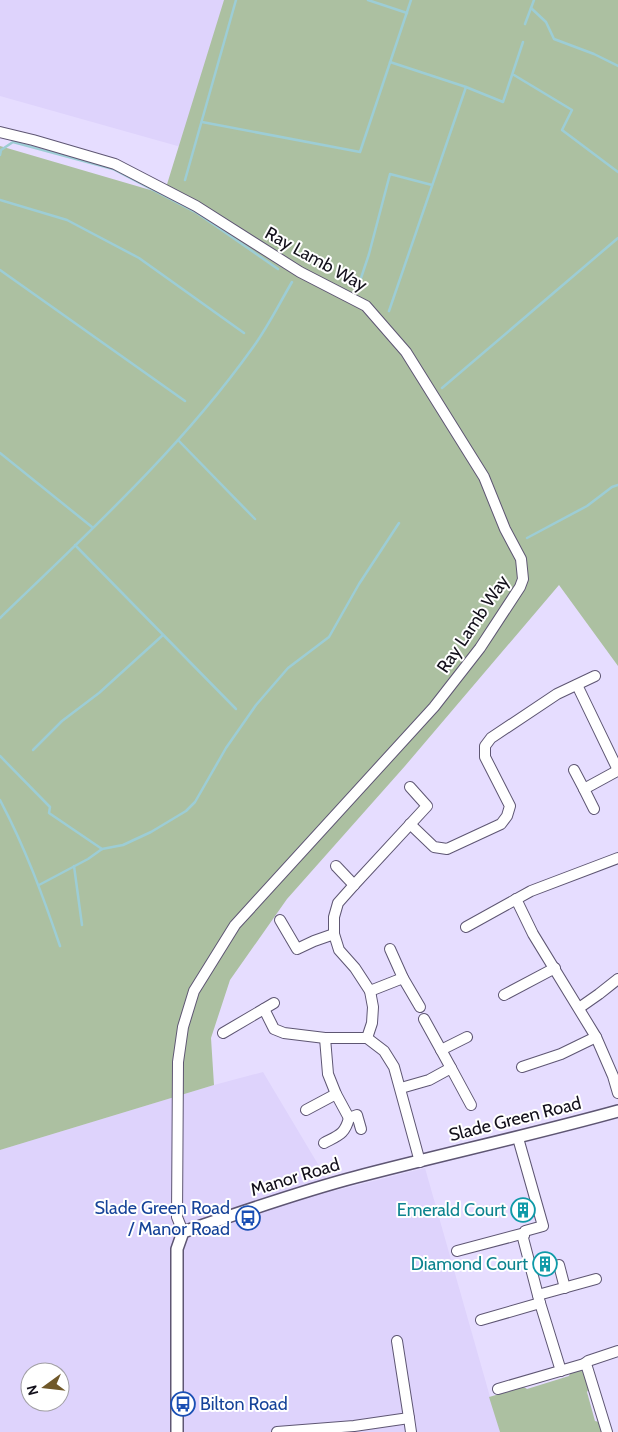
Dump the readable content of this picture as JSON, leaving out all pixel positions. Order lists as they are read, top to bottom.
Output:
{
  "streets": {
    "street": ["Ray Lamb Way", "Slade Green Road", "Manor Road"]
  },
  "crossings": [
    ["Ray Lamb Way", "Manor Road"],
    ["Slade Green Road", "Manor Road"]
  ],
  "places": {
    "building": ["Emerald Court", "Diamond Court"],
    "bus stop": ["Slade Green Road / Manor Road", "Bilton Road"]
  },
  "north": "left"
}
